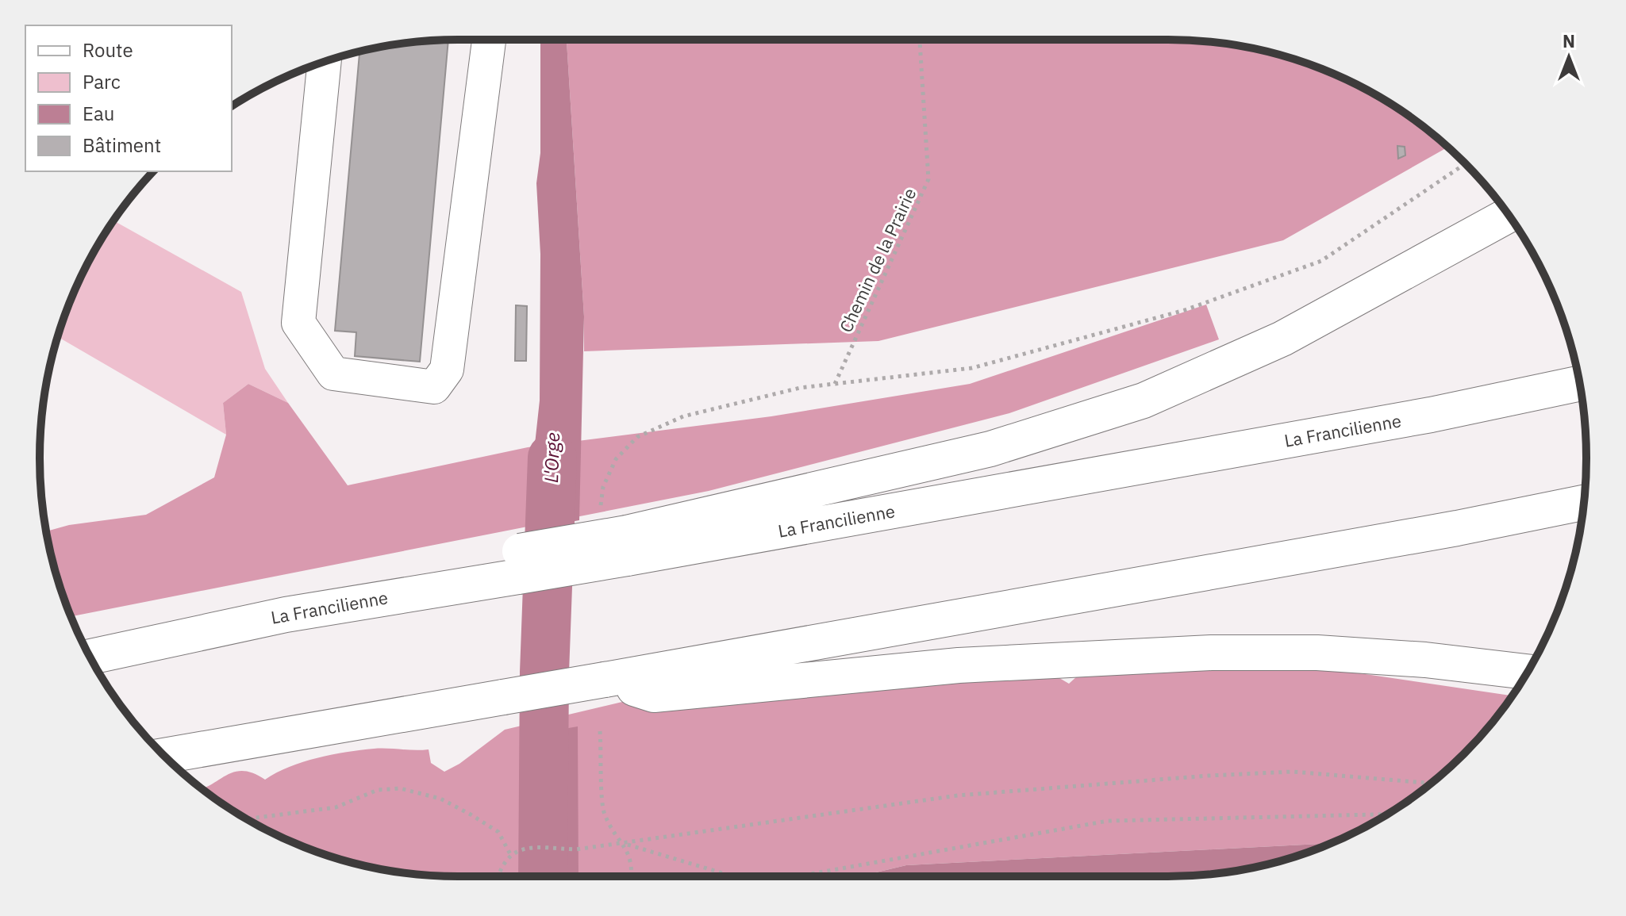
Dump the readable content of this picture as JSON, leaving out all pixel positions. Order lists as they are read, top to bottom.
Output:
{
  "streets": {
    "highway": ["La Francilienne"],
    "path": ["Chemin de la Prairie"]
  },
  "water": ["L'Orge"],
  "legend": [
    "Route",
    "Parc",
    "Eau",
    "Bâtiment"
  ],
  "north": "top"
}
